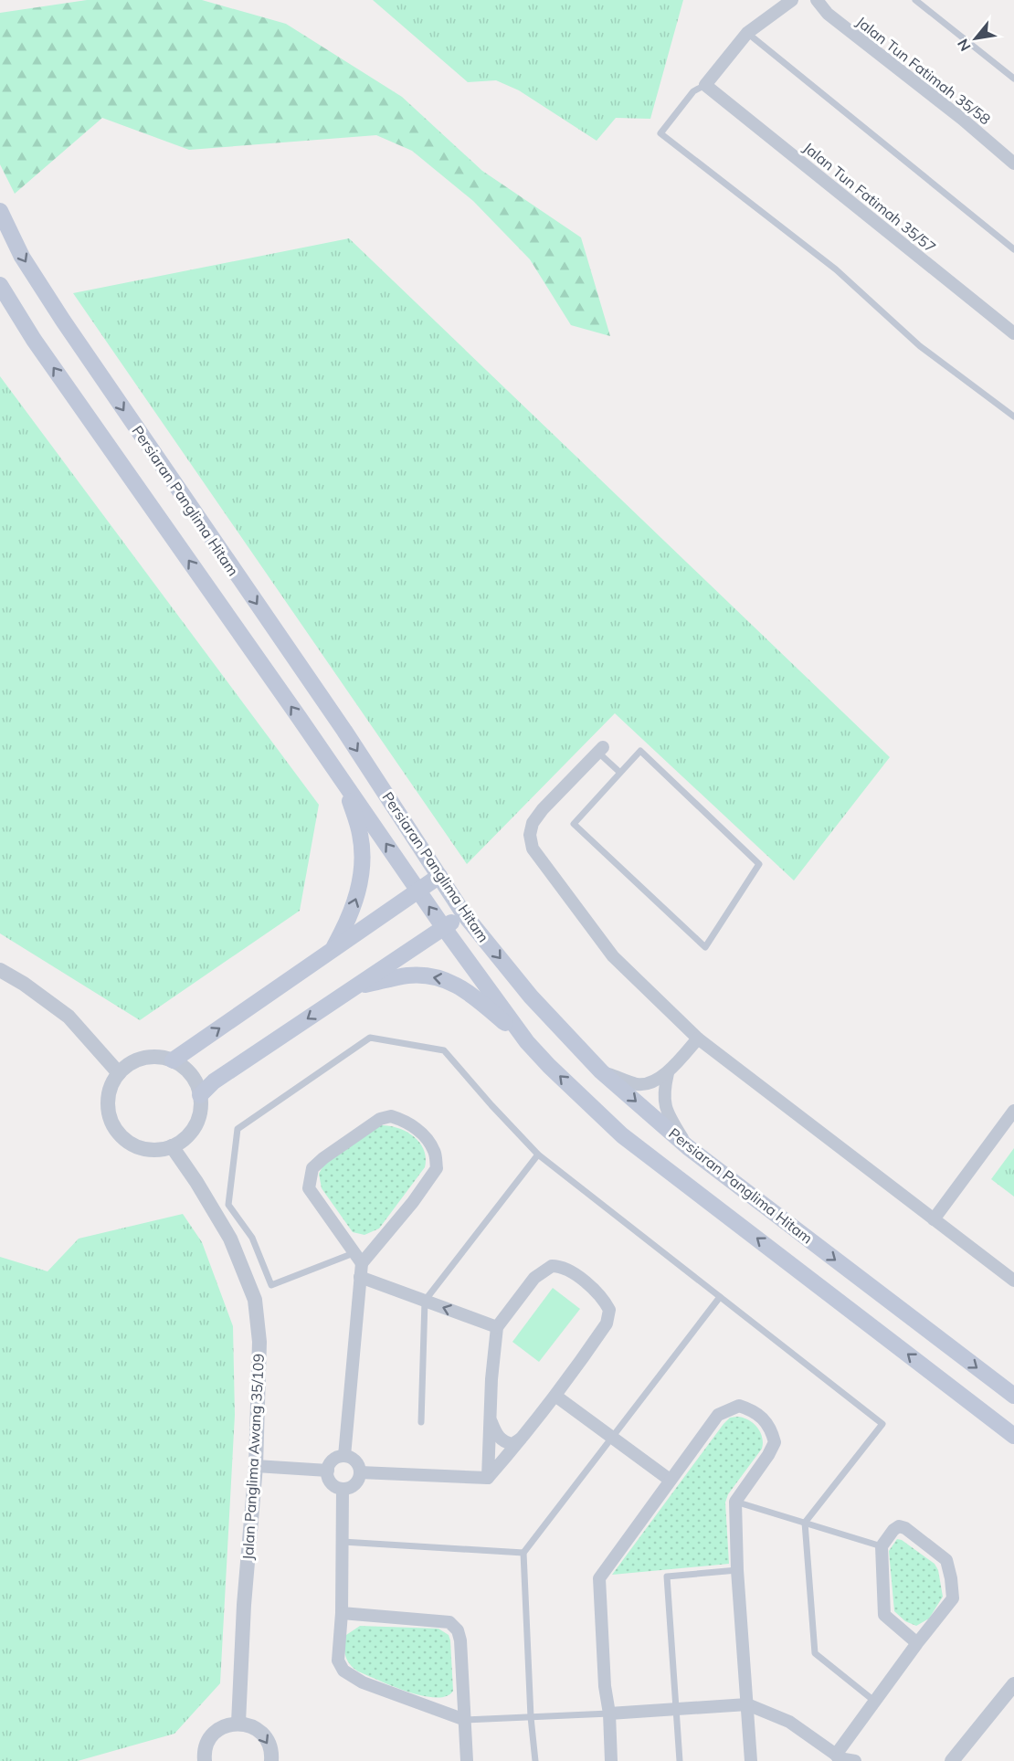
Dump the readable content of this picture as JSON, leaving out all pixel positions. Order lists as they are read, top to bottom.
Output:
{
  "streets": {
    "main road": ["Persiaran Panglima Hitam"],
    "street": ["Jalan Tun Fatimah 35/58", "Jalan Tun Fatimah 35/57", "Jalan Panglima Awang 35/109"]
  },
  "north": "bottom left"
}
